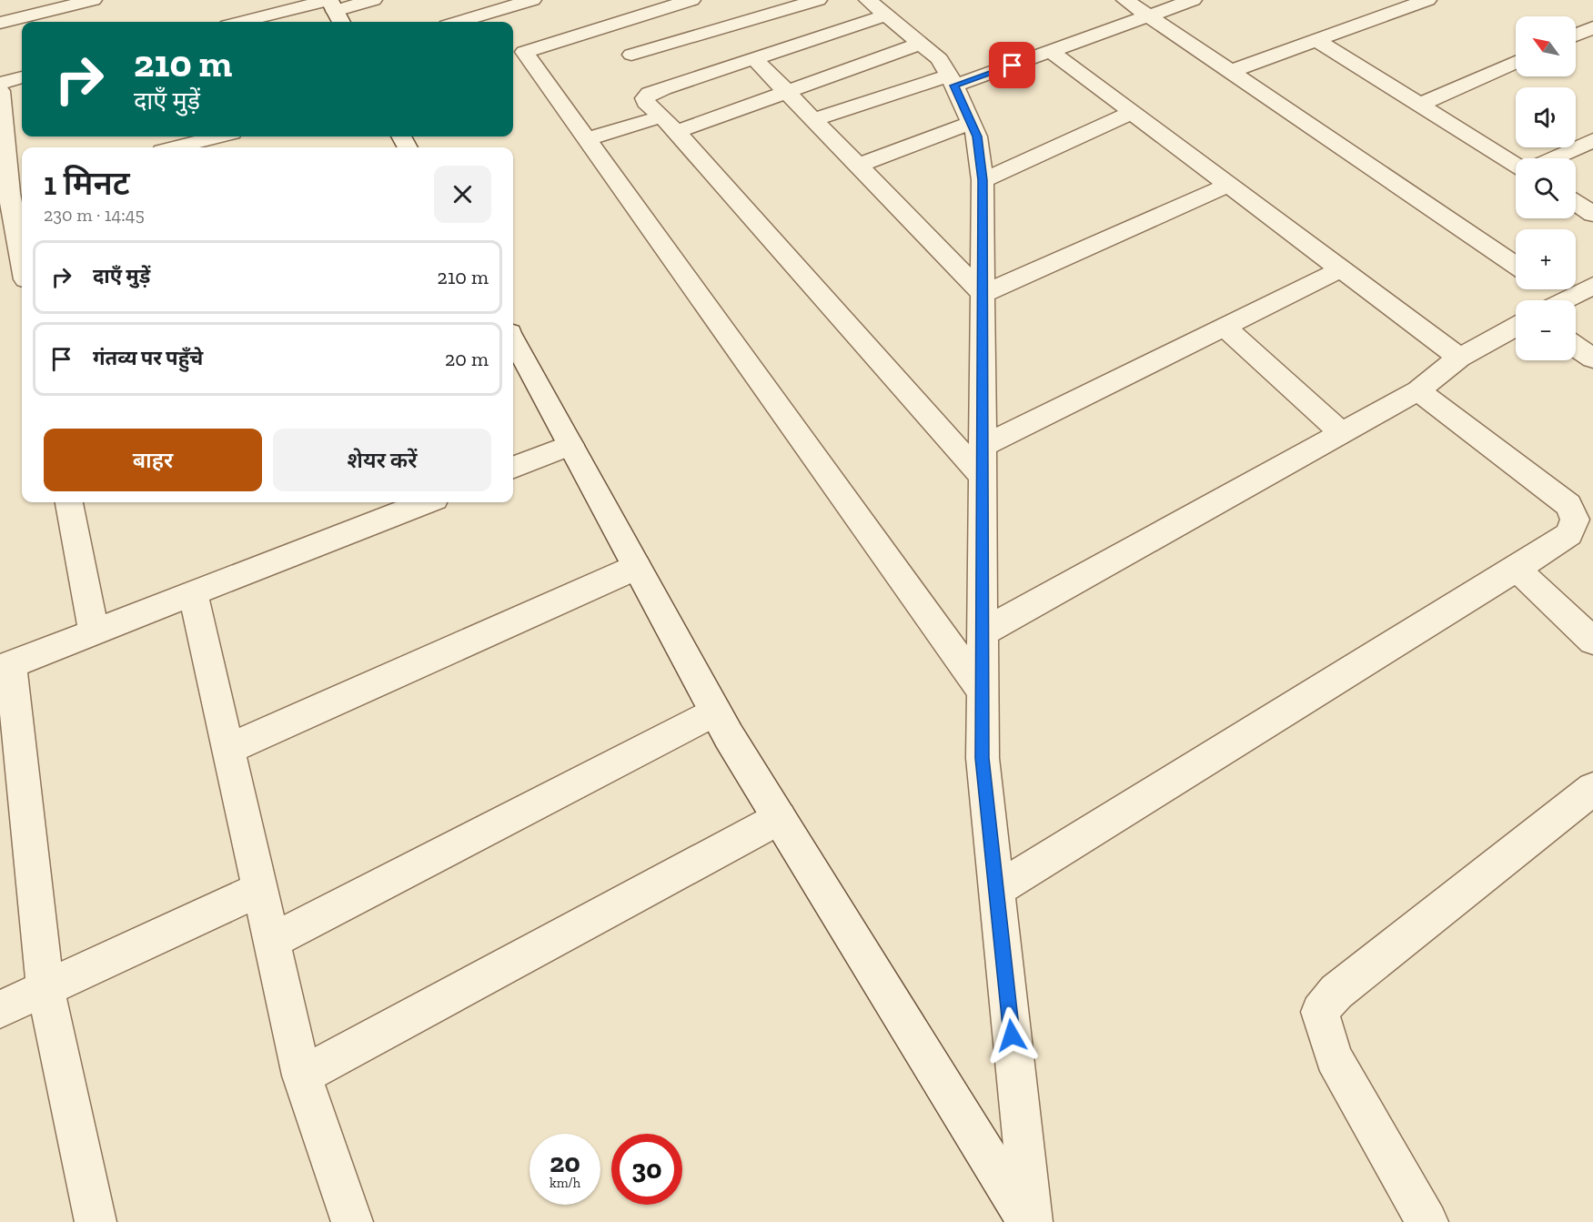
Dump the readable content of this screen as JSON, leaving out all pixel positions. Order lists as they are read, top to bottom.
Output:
{
  "north": "top left",
  "page": {
    "map_buttons": ["+", "−"],
    "turn": ["210 m", "दाएँ मुड़ें"],
    "heading": ["1 मिनट", "230 m · 14:45"],
    "list": [
      {
        "name": "दाएँ मुड़ें",
        "value": "210 m"
      },
      {
        "name": "गंतव्य पर पहुँचे",
        "value": "20 m"
      }
    ],
    "buttons": ["बाहर", "शेयर करें"],
    "speed": "20 km/h",
    "limit": "30"
  }
}
